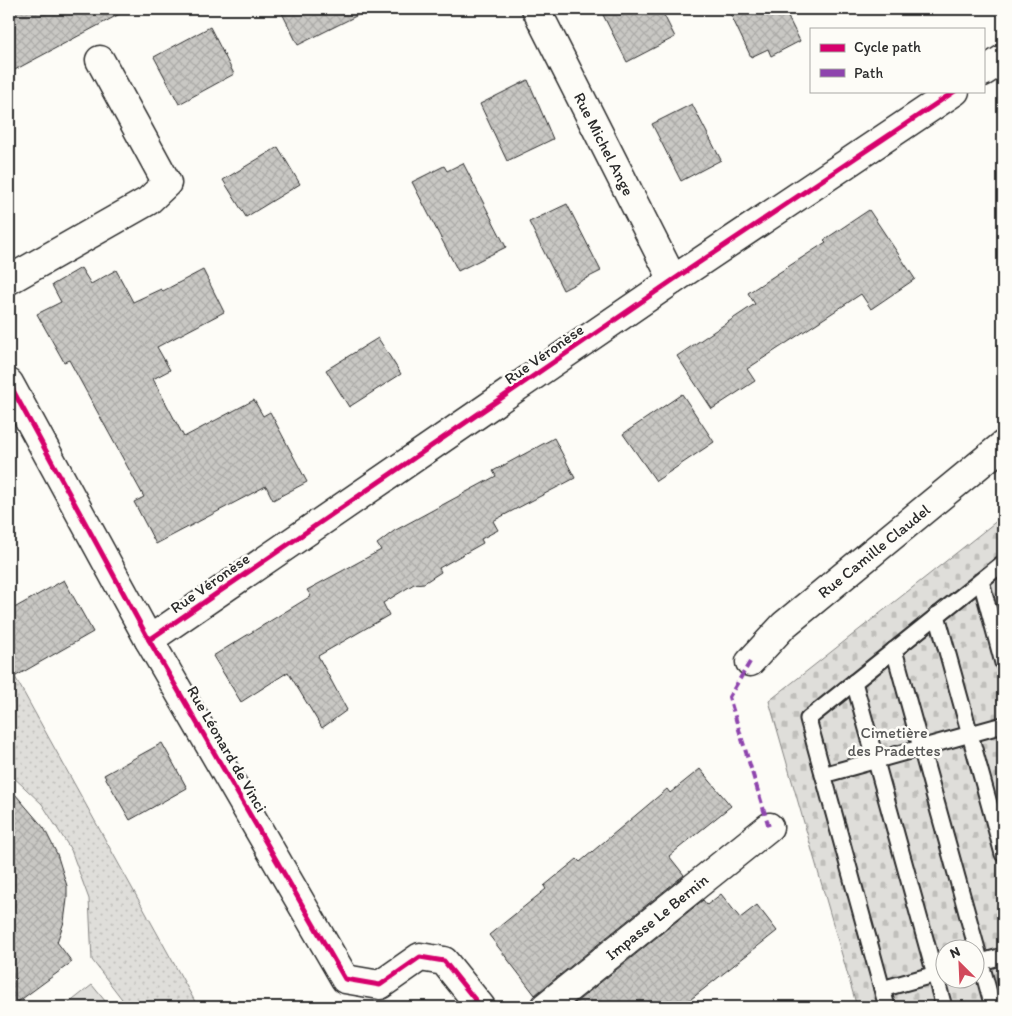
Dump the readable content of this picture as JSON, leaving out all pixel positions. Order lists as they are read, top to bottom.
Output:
{
  "streets": {
    "street": [
      "Rue Michel Ange",
      "Rue Véronèse",
      "Rue Camille Claudel",
      "Rue Léonard de Vinci",
      "Impasse Le Bernin"
    ]
  },
  "crossings": [
    ["Rue Michel Ange", "Rue Véronèse"],
    ["Rue Véronèse", "Rue Léonard de Vinci"]
  ],
  "parks": ["Cimetière des Pradettes"],
  "legend": ["Cycle path", "Path"],
  "north": "top left"
}
